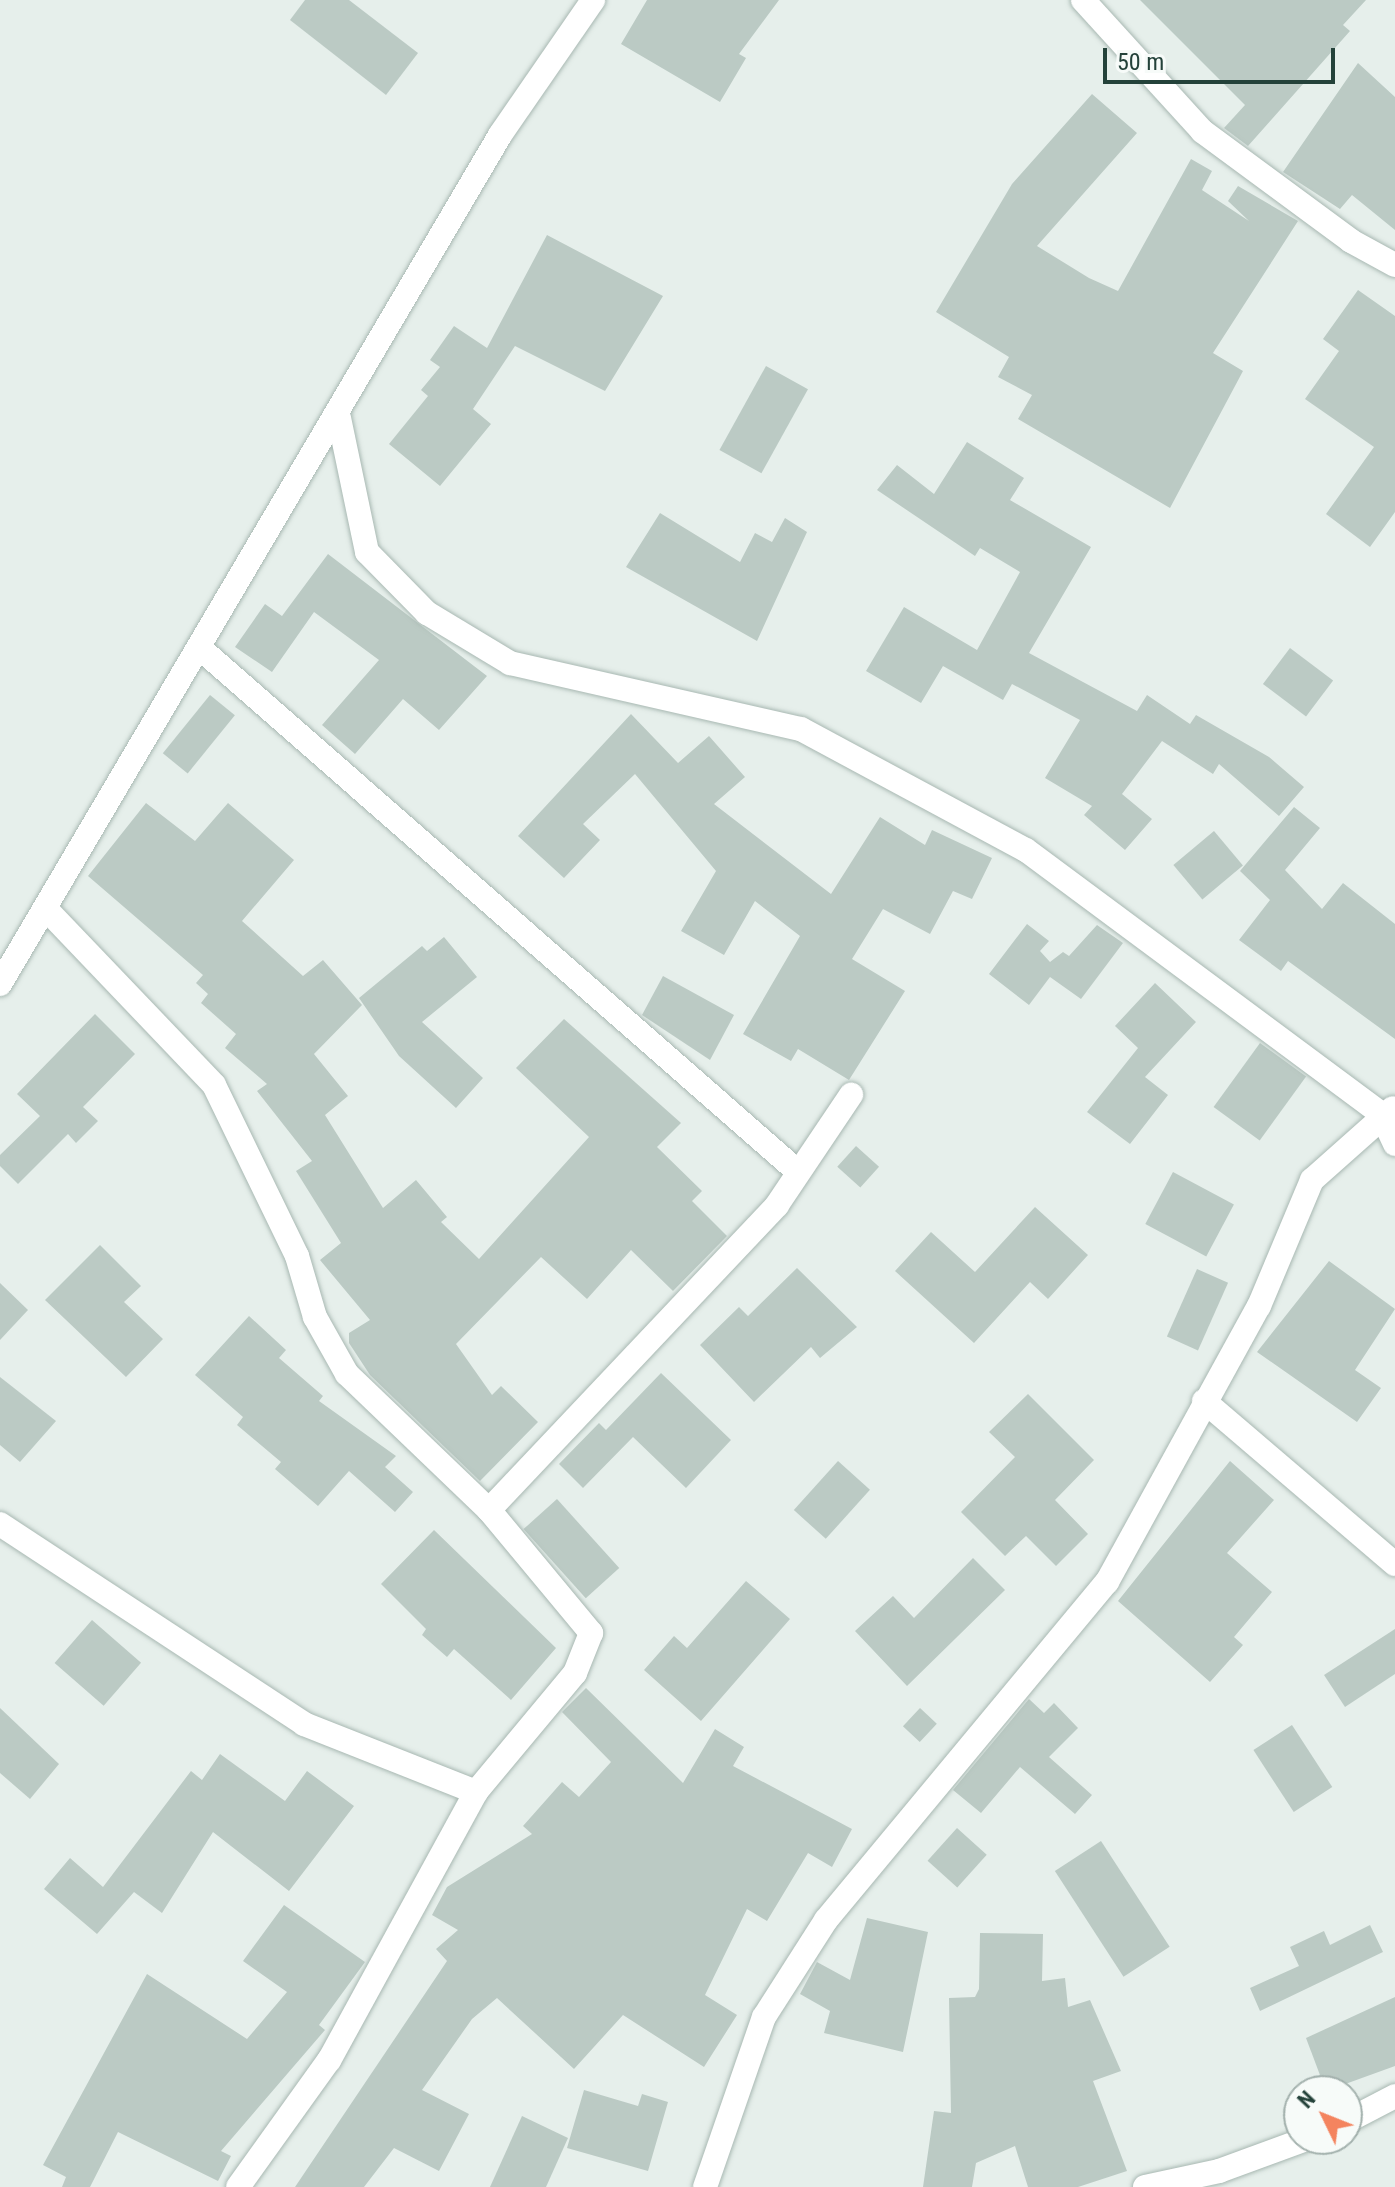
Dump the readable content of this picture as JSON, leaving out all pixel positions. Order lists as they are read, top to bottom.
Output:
{
  "scale_bar": "50 m",
  "north": "top left"
}
